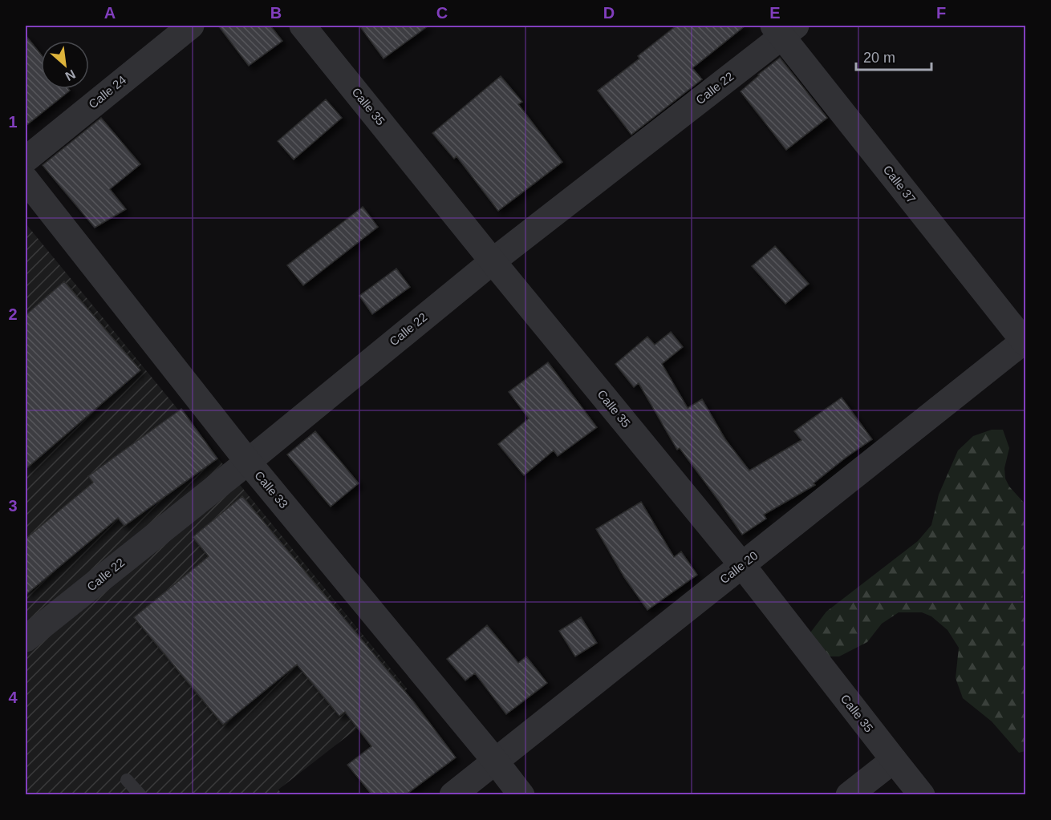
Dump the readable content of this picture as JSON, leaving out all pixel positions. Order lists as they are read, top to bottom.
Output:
{
  "streets": {
    "street": [
      "Calle 22",
      "Calle 24",
      "Calle 35",
      "Calle 37",
      "Calle 33",
      "Calle 20"
    ]
  },
  "crossings": [
    ["Calle 22", "Calle 35"],
    ["Calle 22", "Calle 37"],
    ["Calle 22", "Calle 33"],
    ["Calle 35", "Calle 20"],
    ["Calle 37", "Calle 20"],
    ["Calle 33", "Calle 20"]
  ],
  "scale_bar": "20 m",
  "north": "bottom right",
  "grid": {
    "columns": [
      "A",
      "B",
      "C",
      "D",
      "E",
      "F"
    ],
    "rows": [
      "1",
      "2",
      "3",
      "4"
    ]
  }
}
